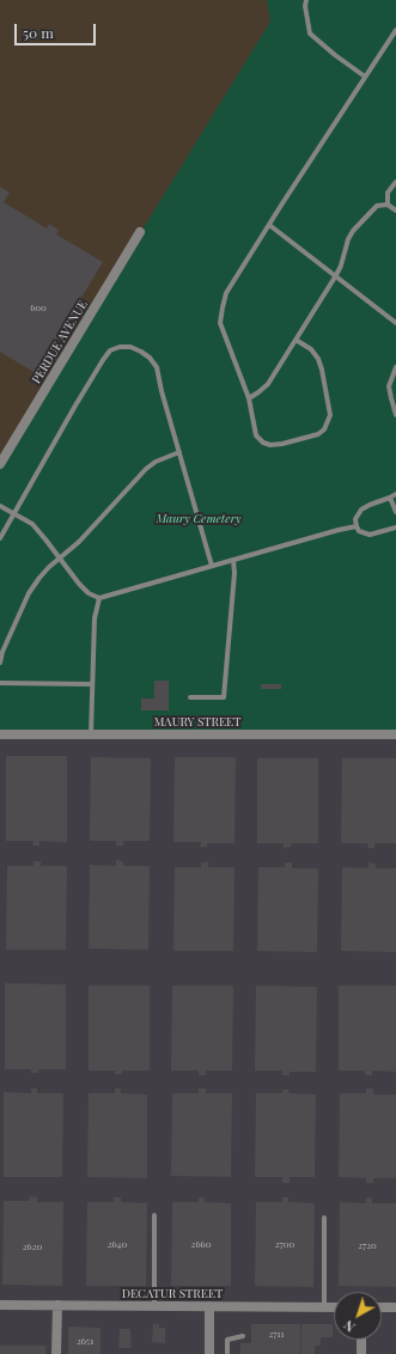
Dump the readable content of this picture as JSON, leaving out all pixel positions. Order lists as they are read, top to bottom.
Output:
{
  "streets": {
    "street": ["PERDUE AVENUE", "MAURY STREET", "DECATUR STREET"]
  },
  "parks": ["Maury Cemetery"],
  "house_numbers": [
    "600",
    "2640",
    "2660",
    "2700",
    "2720",
    "2620",
    "2711",
    "2651"
  ],
  "scale_bar": "50 m",
  "north": "bottom left"
}
